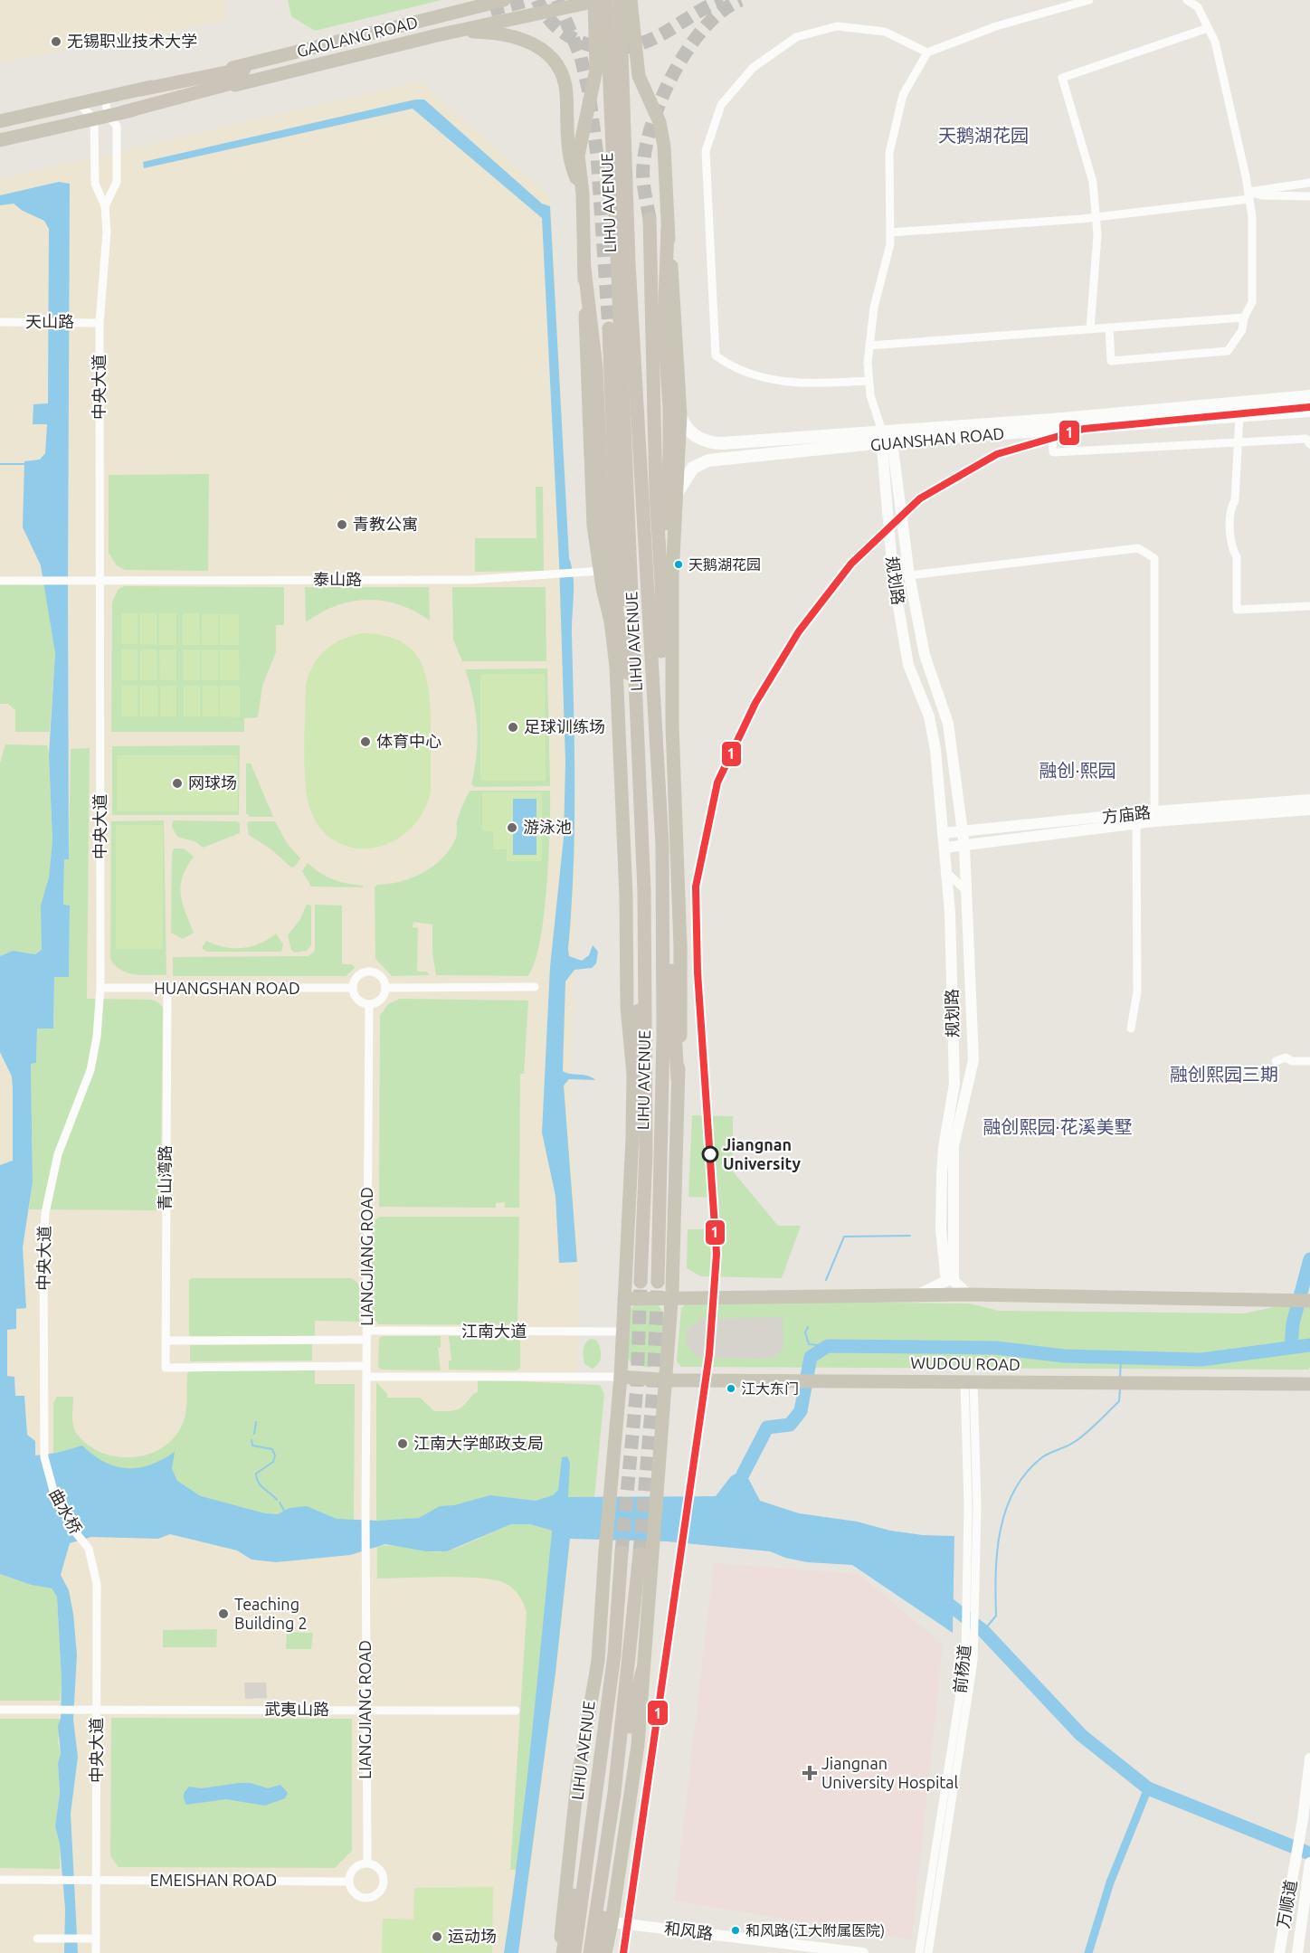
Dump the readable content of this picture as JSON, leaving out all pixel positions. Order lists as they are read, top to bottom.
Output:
{
  "streets": {
    "highway": ["GAOLANG ROAD", "LIHU AVENUE"],
    "main road": ["GUANSHAN ROAD", "WUDOU ROAD"],
    "street": [
      "天山路",
      "中央大道",
      "泰山路",
      "规划路",
      "方庙路",
      "HUANGSHAN ROAD",
      "青山湾路",
      "LIANGJIANG ROAD",
      "江南大道",
      "曲水桥",
      "前杨道",
      "武夷山路",
      "EMEISHAN ROAD",
      "万顺道",
      "和风路"
    ]
  },
  "crossings": [
    ["GAOLANG ROAD", "LIHU AVENUE"],
    ["天山路", "中央大道"],
    ["中央大道", "泰山路"],
    ["中央大道", "HUANGSHAN ROAD"],
    ["中央大道", "曲水桥"],
    ["中央大道", "武夷山路"],
    ["中央大道", "EMEISHAN ROAD"],
    ["GUANSHAN ROAD", "规划路"],
    ["规划路", "方庙路"],
    ["HUANGSHAN ROAD", "青山湾路"],
    ["HUANGSHAN ROAD", "LIANGJIANG ROAD"],
    ["青山湾路", "LIANGJIANG ROAD"],
    ["LIANGJIANG ROAD", "江南大道"],
    ["LIANGJIANG ROAD", "武夷山路"],
    ["LIANGJIANG ROAD", "EMEISHAN ROAD"],
    ["WUDOU ROAD", "前杨道"]
  ],
  "districts": [
    "天鹅湖花园",
    "融创·熙园",
    "融创熙园三期",
    "融创熙园·花溪美墅"
  ],
  "places": {
    "other": [
      "无锡职业技术大学",
      "青教公寓",
      "天鹅湖花园",
      "足球训练场",
      "体育中心",
      "网球场",
      "游泳池",
      "Jiangnan University",
      "江大东门",
      "江南大学邮政支局",
      "Teaching Building 2",
      "和风路(江大附属医院)",
      "运动场"
    ],
    "health": ["Jiangnan University Hospital"]
  },
  "lines": ["transit line 1"]
}
